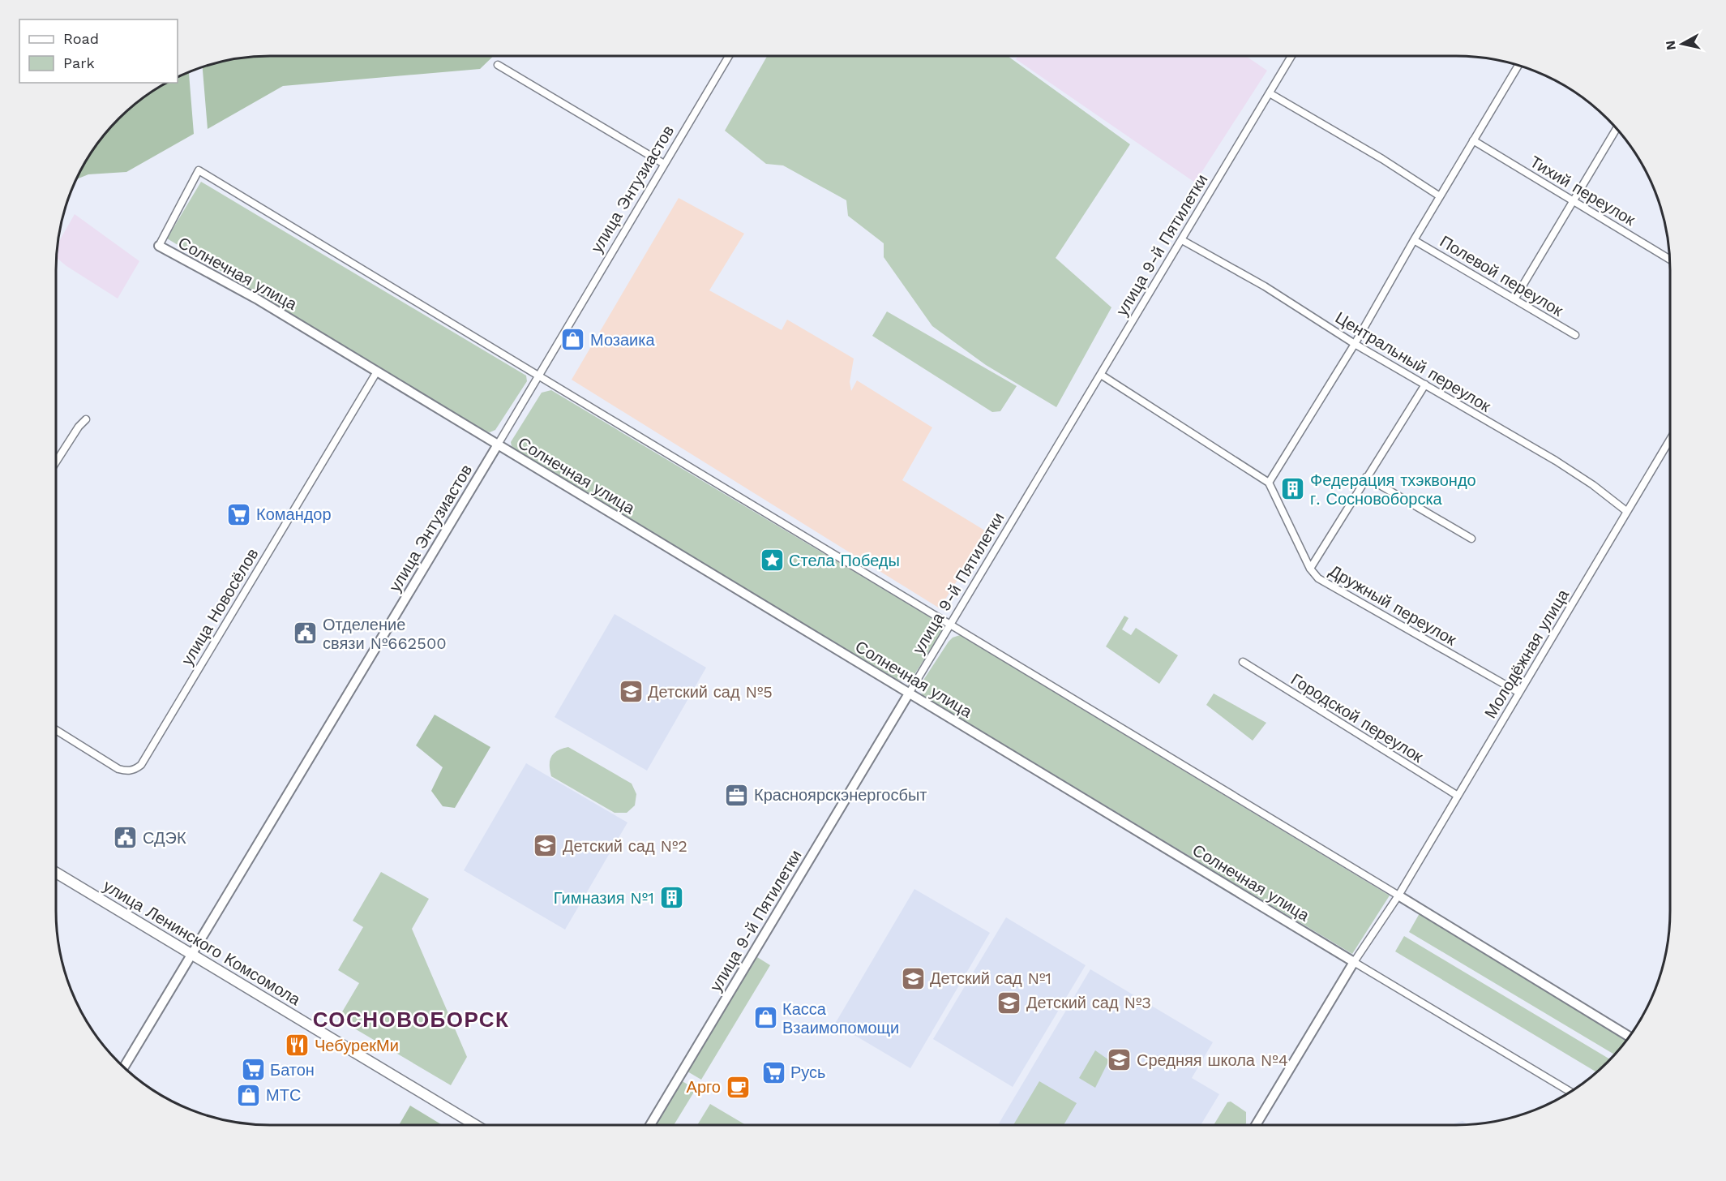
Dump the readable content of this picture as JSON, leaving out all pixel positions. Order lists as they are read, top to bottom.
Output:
{
  "streets": {
    "main road": ["улица Ленинского Комсомола"],
    "street": [
      "улица Энтузиастов",
      "Тихий переулок",
      "улица 9-й Пятилетки",
      "Солнечная улица",
      "Полевой переулок",
      "Центральный переулок",
      "Дружный переулок",
      "улица Новосёлов",
      "Молодёжная улица",
      "Городской переулок"
    ]
  },
  "crossings": [
    ["улица Энтузиастов", "Солнечная улица"],
    ["улица Энтузиастов", "улица Ленинского Комсомола"],
    ["улица 9-й Пятилетки", "Солнечная улица"],
    ["улица 9-й Пятилетки", "Центральный переулок"],
    ["Солнечная улица", "улица Новосёлов"],
    ["Солнечная улица", "Молодёжная улица"],
    ["Центральный переулок", "Молодёжная улица"],
    ["Дружный переулок", "Молодёжная улица"],
    ["Молодёжная улица", "Городской переулок"]
  ],
  "districts": ["СОСНОВОБОРСК"],
  "places": {
    "shop": ["Мозаика", "Касса Взаимопомощи", "МТС"],
    "building": ["Федерация тхэквондо г. Сосновоборска", "Гимназия №1"],
    "supermarket": ["Командор", "Батон", "Русь"],
    "place": ["Стела Победы"],
    "public building": ["Отделение связи №662500", "СДЭК"],
    "school or university": [
      "Детский сад №5",
      "Детский сад №2",
      "Детский сад №1",
      "Детский сад №3",
      "Средняя школа №4"
    ],
    "office": ["Красноярскэнергосбыт"],
    "restaurant": ["ЧебурекМи"],
    "cafe": ["Арго"]
  },
  "legend": ["Road", "Park"],
  "north": "left"
}
